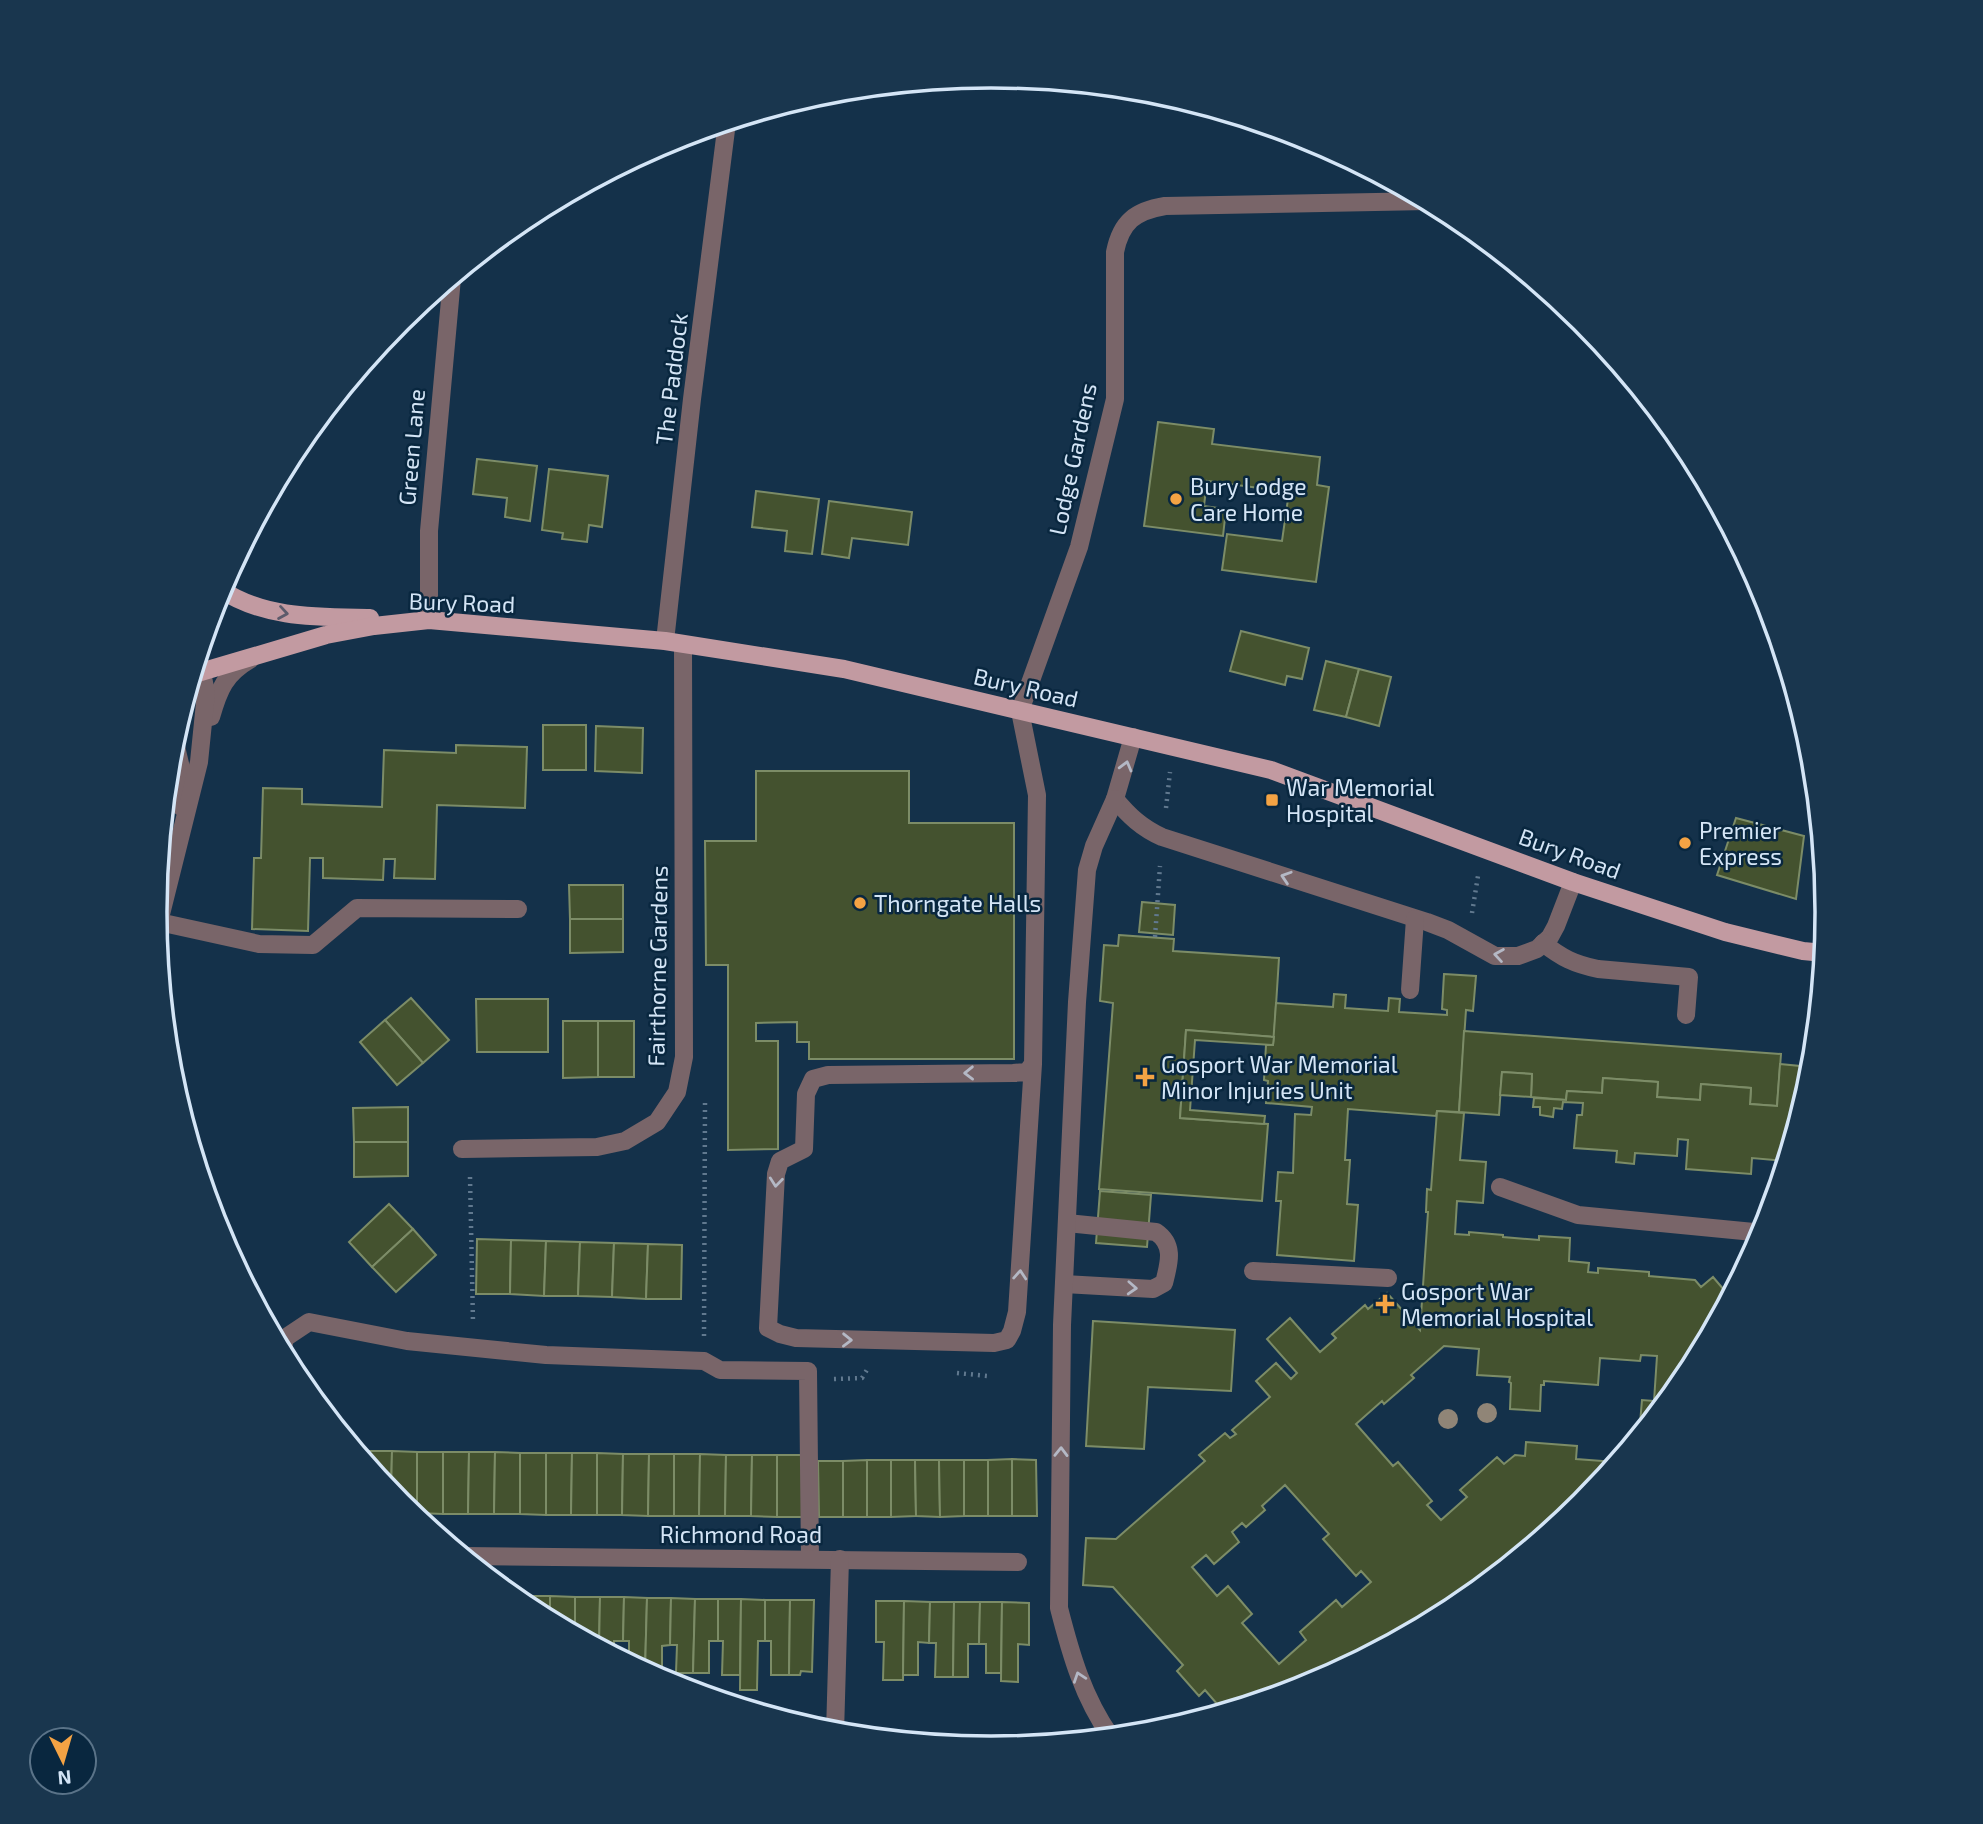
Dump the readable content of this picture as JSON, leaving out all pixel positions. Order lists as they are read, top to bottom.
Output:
{
  "streets": {
    "main road": ["Bury Road"],
    "street": [
      "The Paddock",
      "Green Lane",
      "Lodge Gardens",
      "Fairthorne Gardens",
      "Richmond Road"
    ]
  },
  "crossings": [
    ["The Paddock", "Bury Road"],
    ["Green Lane", "Bury Road"],
    ["Lodge Gardens", "Bury Road"],
    ["Bury Road", "Fairthorne Gardens"]
  ],
  "places": {
    "other": ["Bury Lodge Care Home", "Premier Express", "Thorngate Halls"],
    "transit": ["War Memorial Hospital"],
    "health": ["Gosport War Memorial Minor Injuries Unit", "Gosport War Memorial Hospital"]
  },
  "north": "bottom"
}
